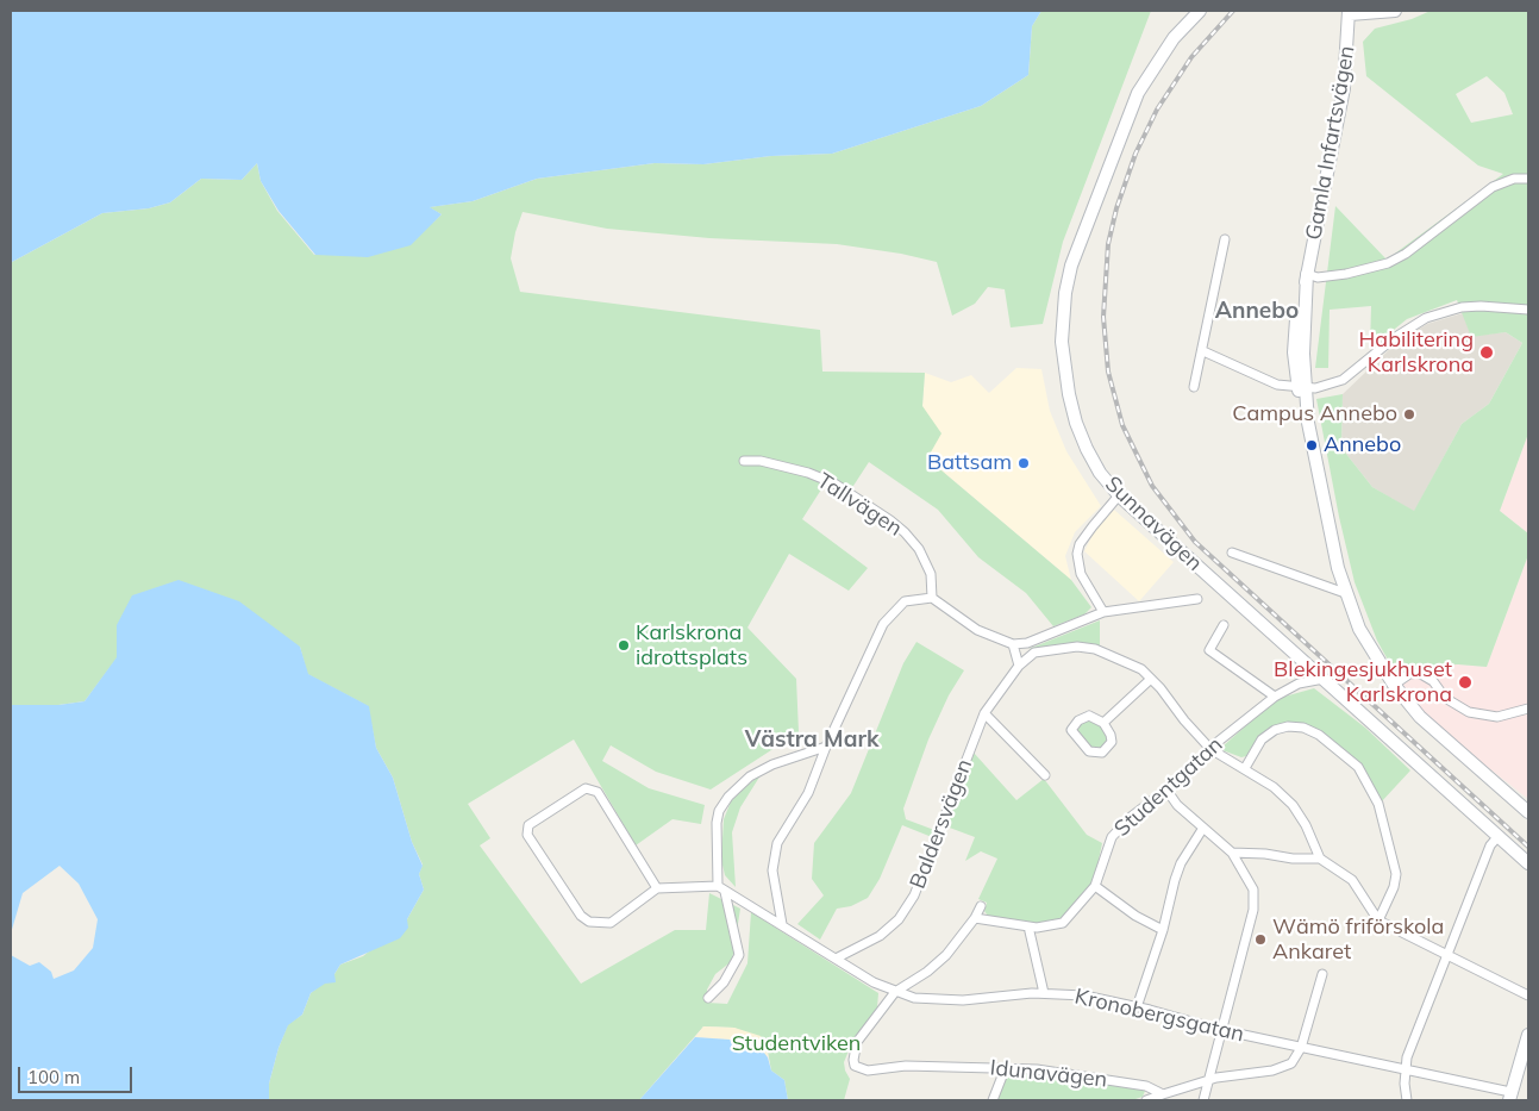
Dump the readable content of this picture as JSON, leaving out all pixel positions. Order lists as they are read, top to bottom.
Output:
{
  "streets": {
    "main road": ["Gamla Infartsvägen", "Sunnavägen"],
    "street": [
      "Tallvägen",
      "Studentgatan",
      "Baldersvägen",
      "Kronobergsgatan",
      "Idunavägen"
    ]
  },
  "crossings": [
    ["Sunnavägen", "Studentgatan"],
    ["Baldersvägen", "Kronobergsgatan"],
    ["Kronobergsgatan", "Idunavägen"]
  ],
  "districts": ["Annebo", "Västra Mark"],
  "parks": ["Studentviken"],
  "places": [
    "Habilitering Karlskrona",
    "Campus Annebo",
    "Annebo",
    "Battsam",
    "Karlskrona idrottsplats",
    "Blekingesjukhuset Karlskrona",
    "Wämö friförskola Ankaret"
  ],
  "scale_bar": "100 m"
}
